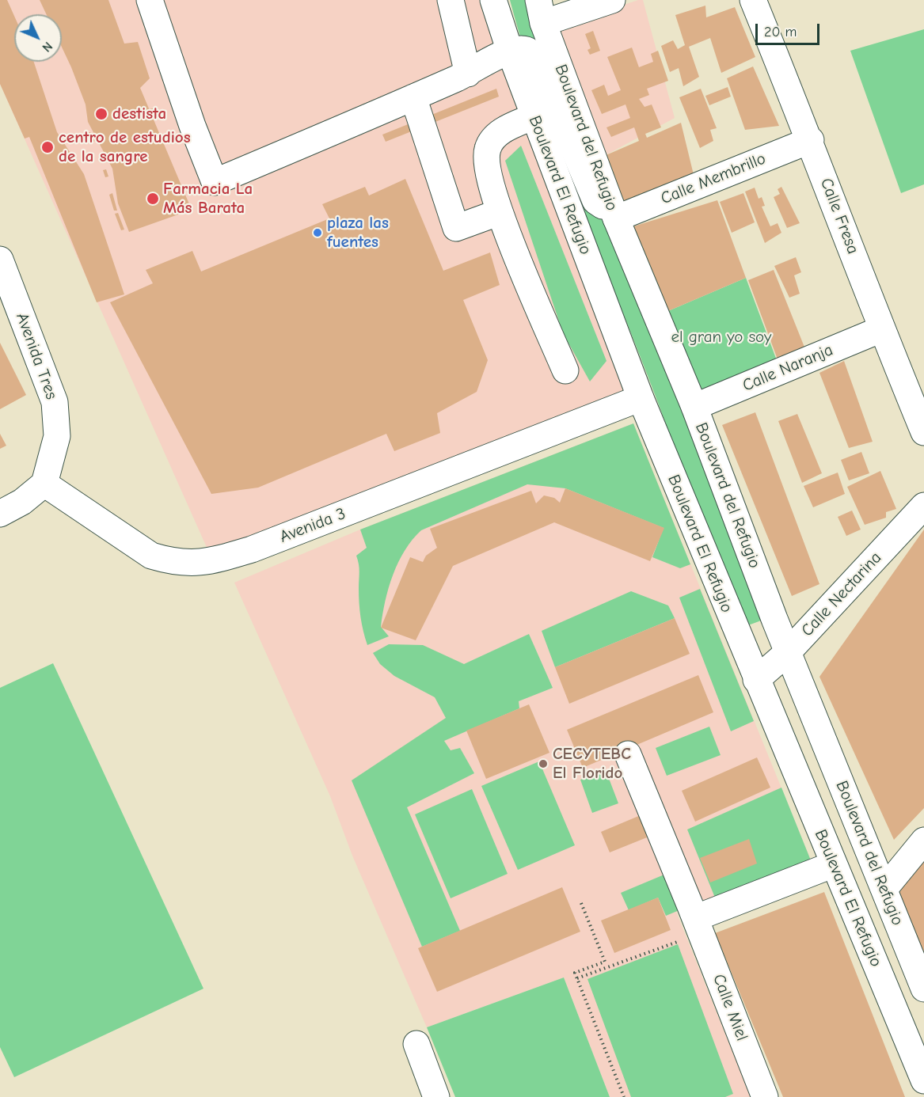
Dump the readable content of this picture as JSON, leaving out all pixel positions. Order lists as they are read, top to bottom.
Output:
{
  "streets": {
    "street": [
      "Boulevard del Refugio",
      "Calle Membrillo",
      "Boulevard El Refugio",
      "Calle Fresa",
      "Avenida Tres",
      "Calle Naranja",
      "Avenida 3",
      "Calle Nectarina",
      "Calle Miel"
    ]
  },
  "crossings": [
    ["Boulevard del Refugio", "Calle Membrillo"],
    ["Boulevard del Refugio", "Calle Naranja"],
    ["Boulevard del Refugio", "Calle Nectarina"],
    ["Calle Membrillo", "Calle Fresa"],
    ["Boulevard El Refugio", "Avenida 3"],
    ["Boulevard El Refugio", "Calle Nectarina"],
    ["Calle Fresa", "Calle Naranja"],
    ["Avenida Tres", "Avenida 3"]
  ],
  "parks": ["el gran yo soy"],
  "places": [
    "destista",
    "centro de estudios de la sangre",
    "Farmacia La Más Barata",
    "plaza las fuentes",
    "CECYTEBC El Florido"
  ],
  "scale_bar": "20 m",
  "north": "bottom right"
}
